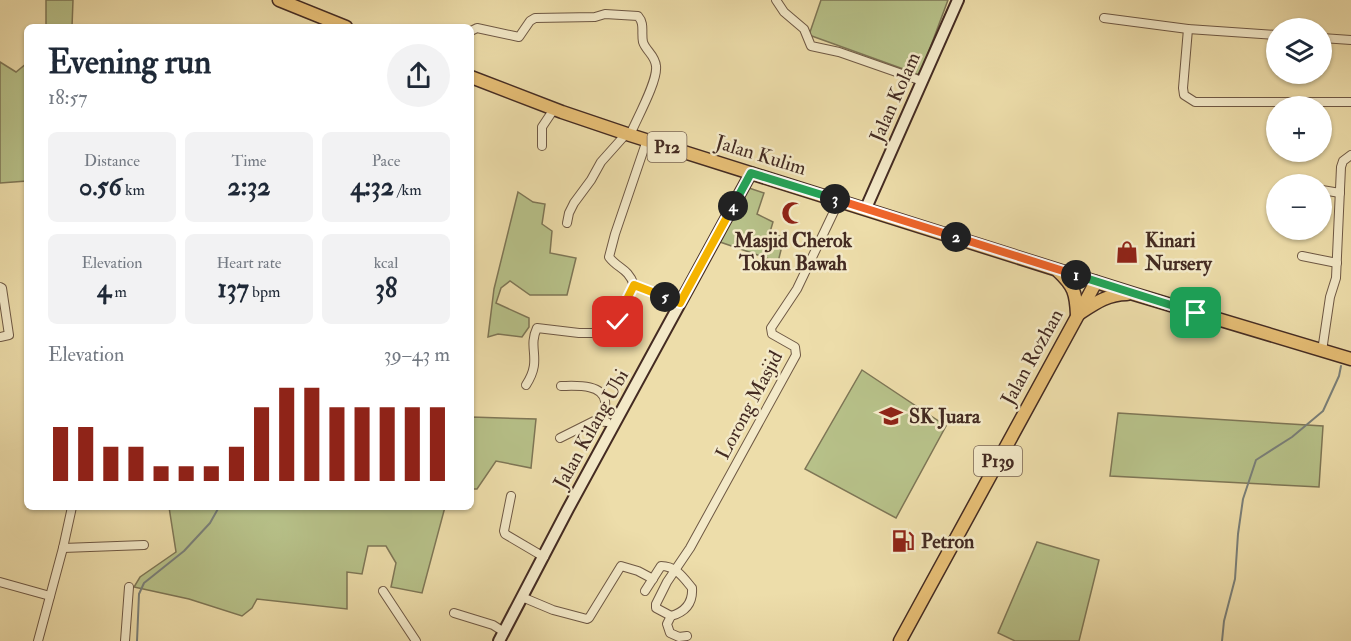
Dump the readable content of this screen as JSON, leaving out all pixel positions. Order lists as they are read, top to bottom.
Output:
{
  "streets": {
    "main road": [
      "P12",
      "Jalan Kulim",
      "Jalan Rozhan",
      "P139"
    ],
    "street": ["Jalan Kolam", "Lorong Masjid", "Jalan Kilang Ubi"]
  },
  "crossings": [
    ["Jalan Kolam", "Jalan Kulim"],
    ["Jalan Kulim", "Jalan Rozhan"],
    ["Jalan Kulim", "Lorong Masjid"],
    ["Jalan Kulim", "Jalan Kilang Ubi"]
  ],
  "places": {
    "mosque": ["Masjid Cherok Tokun Bawah"],
    "shop": ["Kinari Nursery"],
    "school or university": ["SK Juara"],
    "fuel station": ["Petron"]
  },
  "page": {
    "map_buttons": ["+", "−"],
    "heading": ["Evening run", "18:57"],
    "stats": [
      ["Distance", "0.56 km"],
      ["Time", "2:32"],
      ["Pace", "4:32 /km"],
      ["Elevation", "4 m"],
      ["Heart rate", "137 bpm"],
      ["kcal", "38"]
    ],
    "pins": [
      "3",
      "4",
      "2",
      "1",
      "5"
    ],
    "chart": ["Elevation", "39–43 m"]
  }
}
